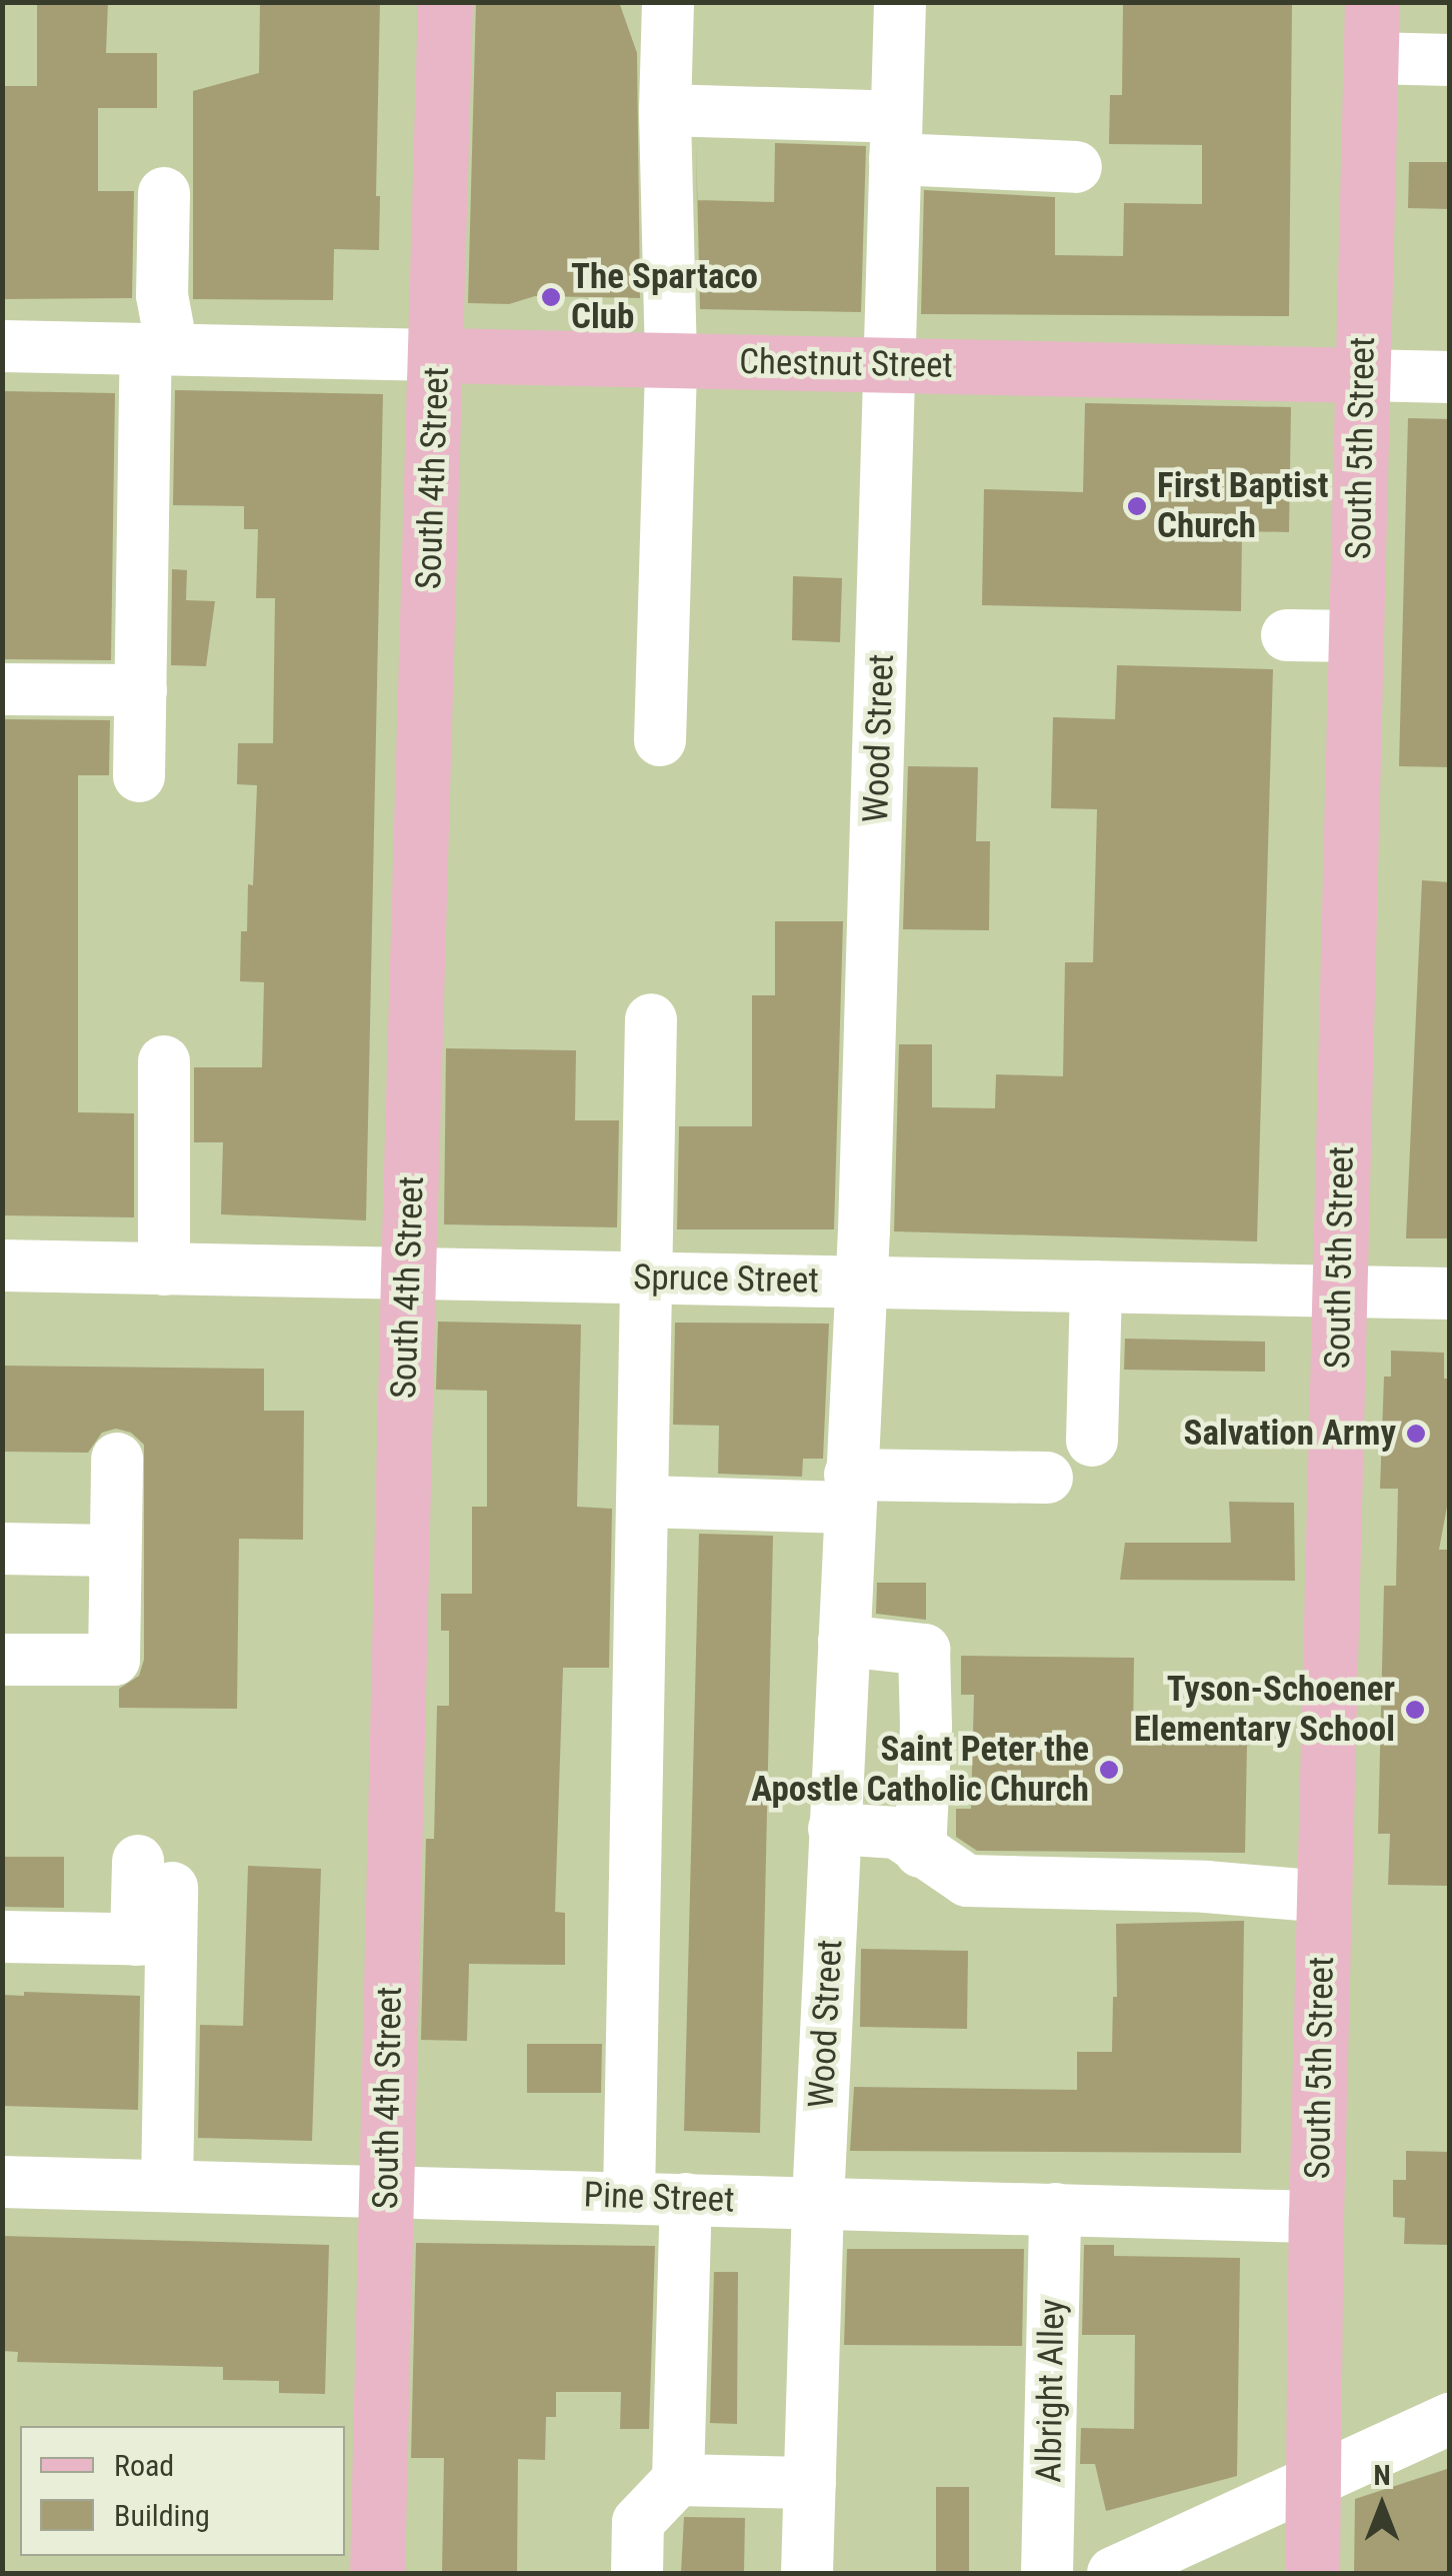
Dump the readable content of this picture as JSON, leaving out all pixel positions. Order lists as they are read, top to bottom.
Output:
{
  "streets": {
    "main road": ["Chestnut Street", "South 5th Street", "South 4th Street"],
    "street": [
      "Wood Street",
      "Spruce Street",
      "Pine Street",
      "Albright Alley"
    ]
  },
  "crossings": [
    ["Chestnut Street", "South 5th Street"],
    ["Chestnut Street", "South 4th Street"],
    ["Chestnut Street", "Wood Street"],
    ["South 5th Street", "Spruce Street"],
    ["South 5th Street", "Pine Street"],
    ["South 4th Street", "Spruce Street"],
    ["South 4th Street", "Pine Street"],
    ["Wood Street", "Spruce Street"],
    ["Wood Street", "Pine Street"],
    ["Pine Street", "Albright Alley"]
  ],
  "places": [
    "The Spartaco Club",
    "First Baptist Church",
    "Salvation Army",
    "Tyson-Schoener Elementary School",
    "Saint Peter the Apostle Catholic Church"
  ],
  "legend": ["Road", "Building"],
  "north": "top"
}
